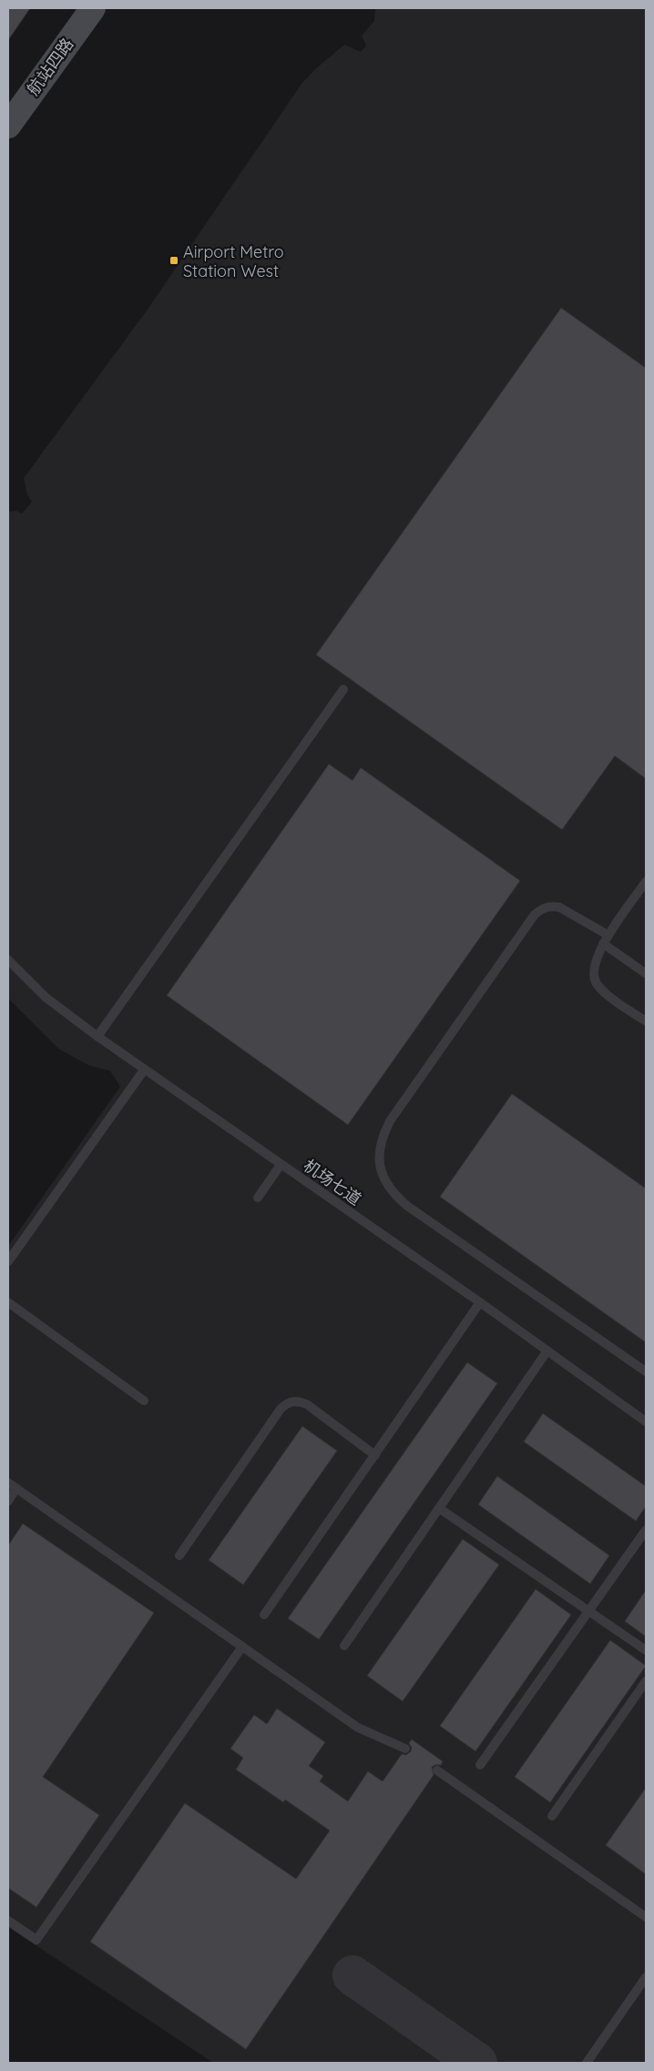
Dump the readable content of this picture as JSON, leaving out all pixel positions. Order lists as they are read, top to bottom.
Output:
{
  "streets": {
    "main road": ["航站四路"],
    "lane": ["机场七道"]
  },
  "places": {
    "transit": ["Airport Metro Station West"]
  }
}
